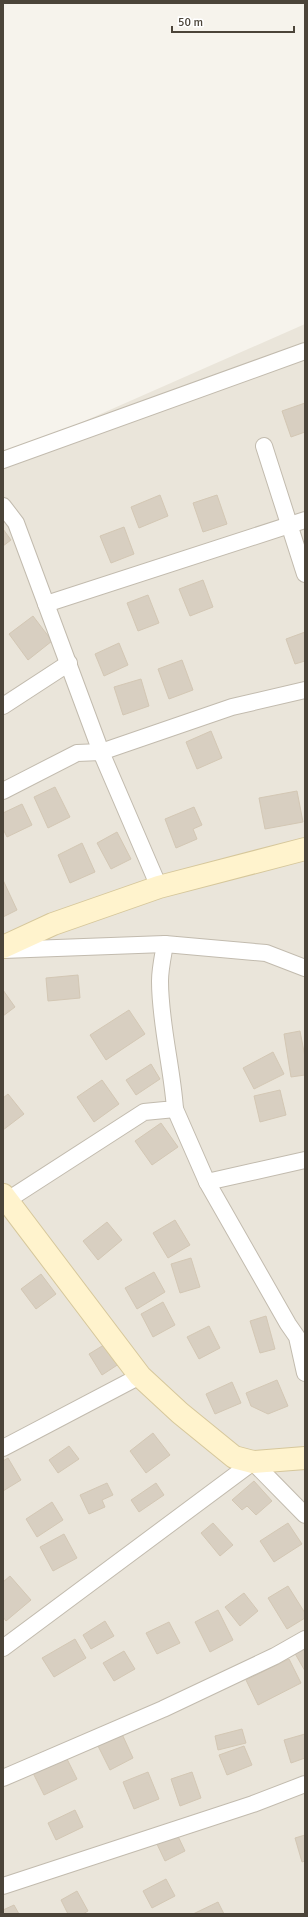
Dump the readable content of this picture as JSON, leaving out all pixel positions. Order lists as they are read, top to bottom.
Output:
{
  "scale_bar": "50 m"
}
